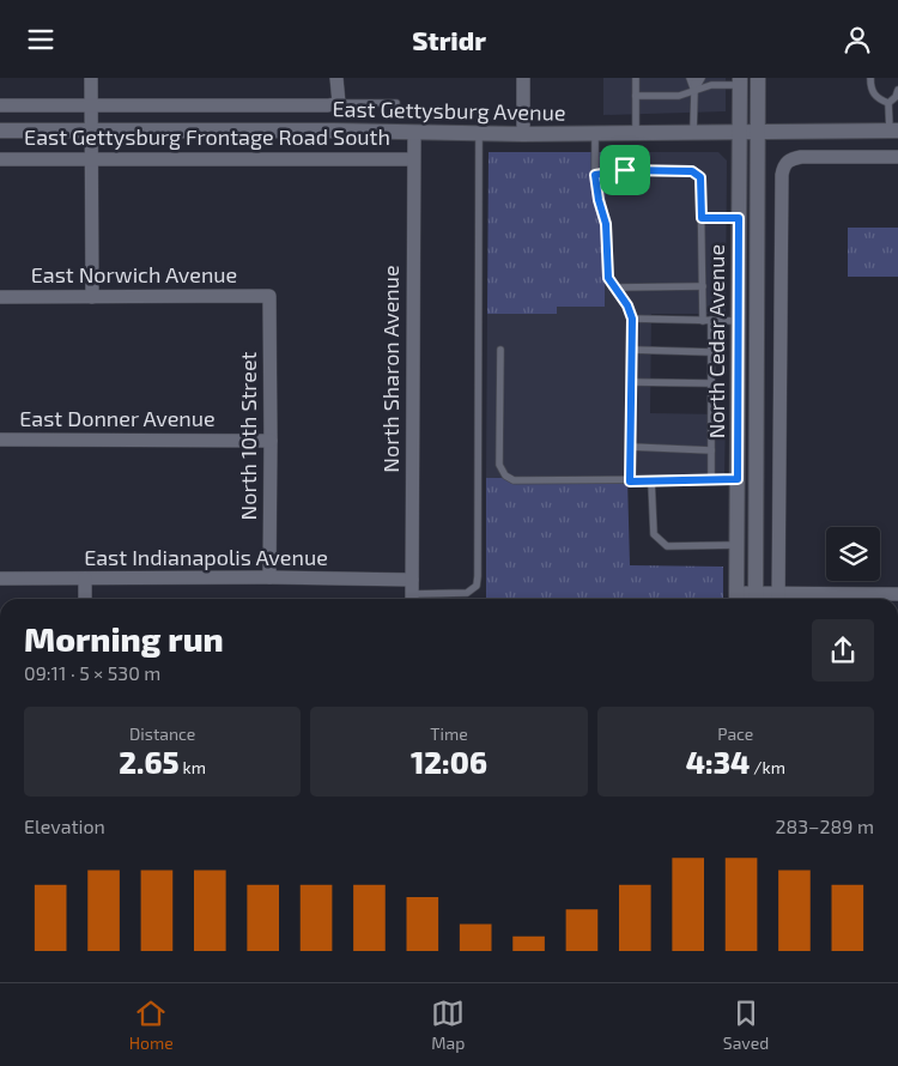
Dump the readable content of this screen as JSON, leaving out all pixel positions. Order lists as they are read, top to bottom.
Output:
{
  "streets": {
    "main road": ["East Gettysburg Avenue", "North Cedar Avenue"],
    "street": [
      "East Gettysburg Frontage Road South",
      "East Norwich Avenue",
      "North Sharon Avenue",
      "East Donner Avenue",
      "North 10th Street",
      "East Indianapolis Avenue"
    ]
  },
  "crossings": [
    ["East Gettysburg Avenue", "North Cedar Avenue"],
    ["East Gettysburg Avenue", "North Sharon Avenue"],
    ["East Gettysburg Frontage Road South", "North Sharon Avenue"],
    ["East Norwich Avenue", "North 10th Street"],
    ["North Sharon Avenue", "East Indianapolis Avenue"],
    ["East Donner Avenue", "North 10th Street"],
    ["North 10th Street", "East Indianapolis Avenue"]
  ],
  "page": {
    "header": "Stridr",
    "heading": ["Morning run", "09:11 · 5 × 530 m"],
    "stats": [
      ["Distance", "2.65 km"],
      ["Time", "12:06"],
      ["Pace", "4:34 /km"]
    ],
    "chart": ["Elevation", "283–289 m"],
    "tabs": ["Home", "Map", "Saved"]
  }
}
